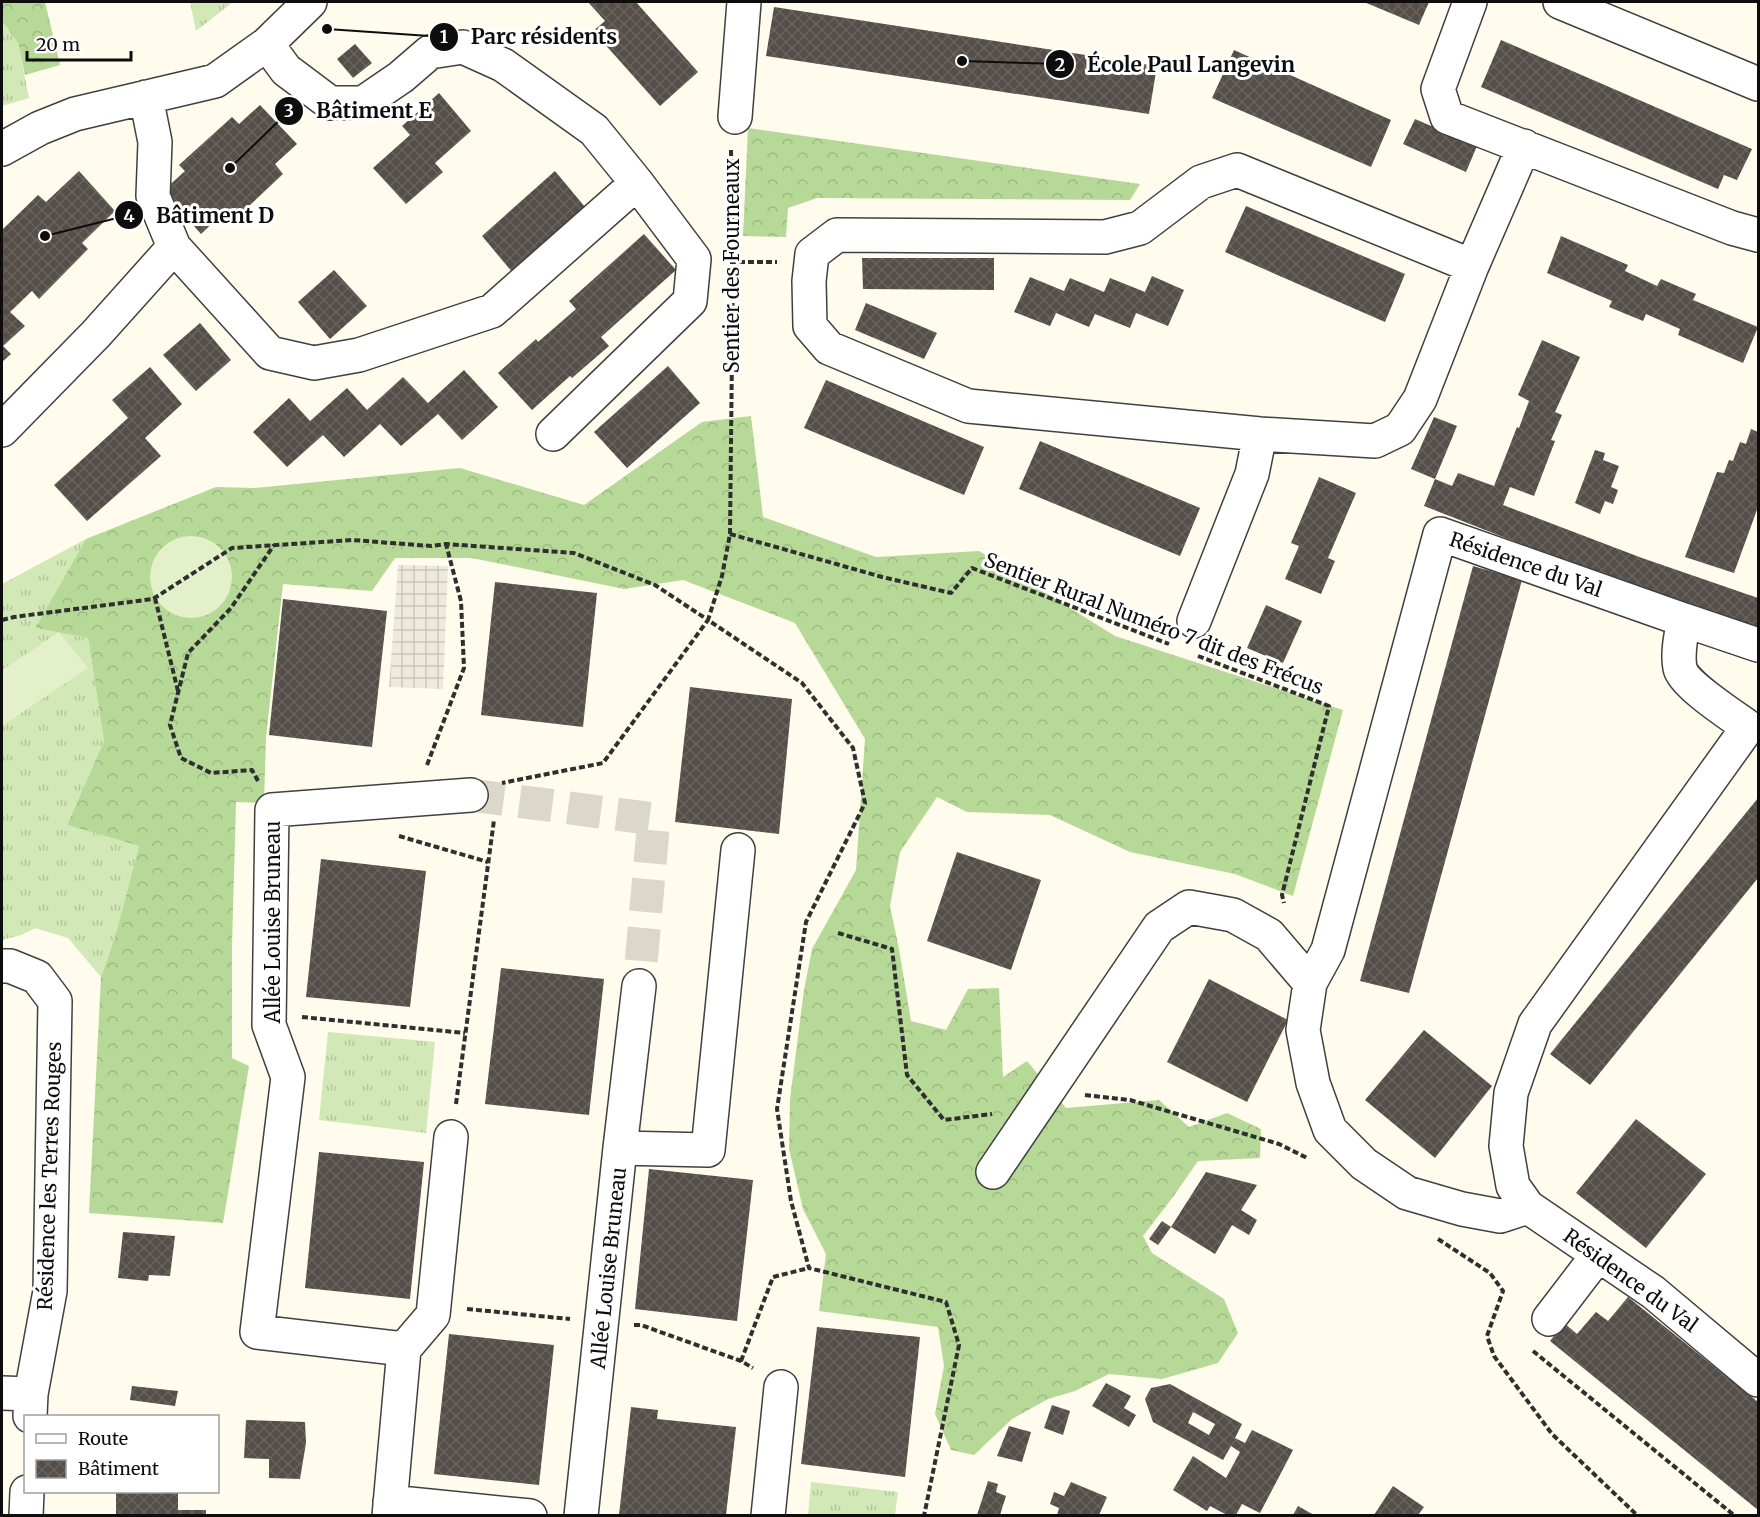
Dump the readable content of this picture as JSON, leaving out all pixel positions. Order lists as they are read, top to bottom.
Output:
{
  "streets": {
    "street": ["Résidence du Val", "Allée Louise Bruneau", "Résidence les Terres Rouges"],
    "path": ["Sentier des Fourneaux", "Sentier Rural Numéro 7 dit des Frécus"]
  },
  "crossings": [
    ["Sentier des Fourneaux", "Sentier Rural Numéro 7 dit des Frécus"],
    ["Sentier des Fourneaux", "Allée Louise Bruneau"]
  ],
  "places": [
    "Parc résidents",
    "École Paul Langevin",
    "Bâtiment E",
    "Bâtiment D"
  ],
  "legend": ["Route", "Bâtiment"],
  "scale_bar": "20 m"
}
